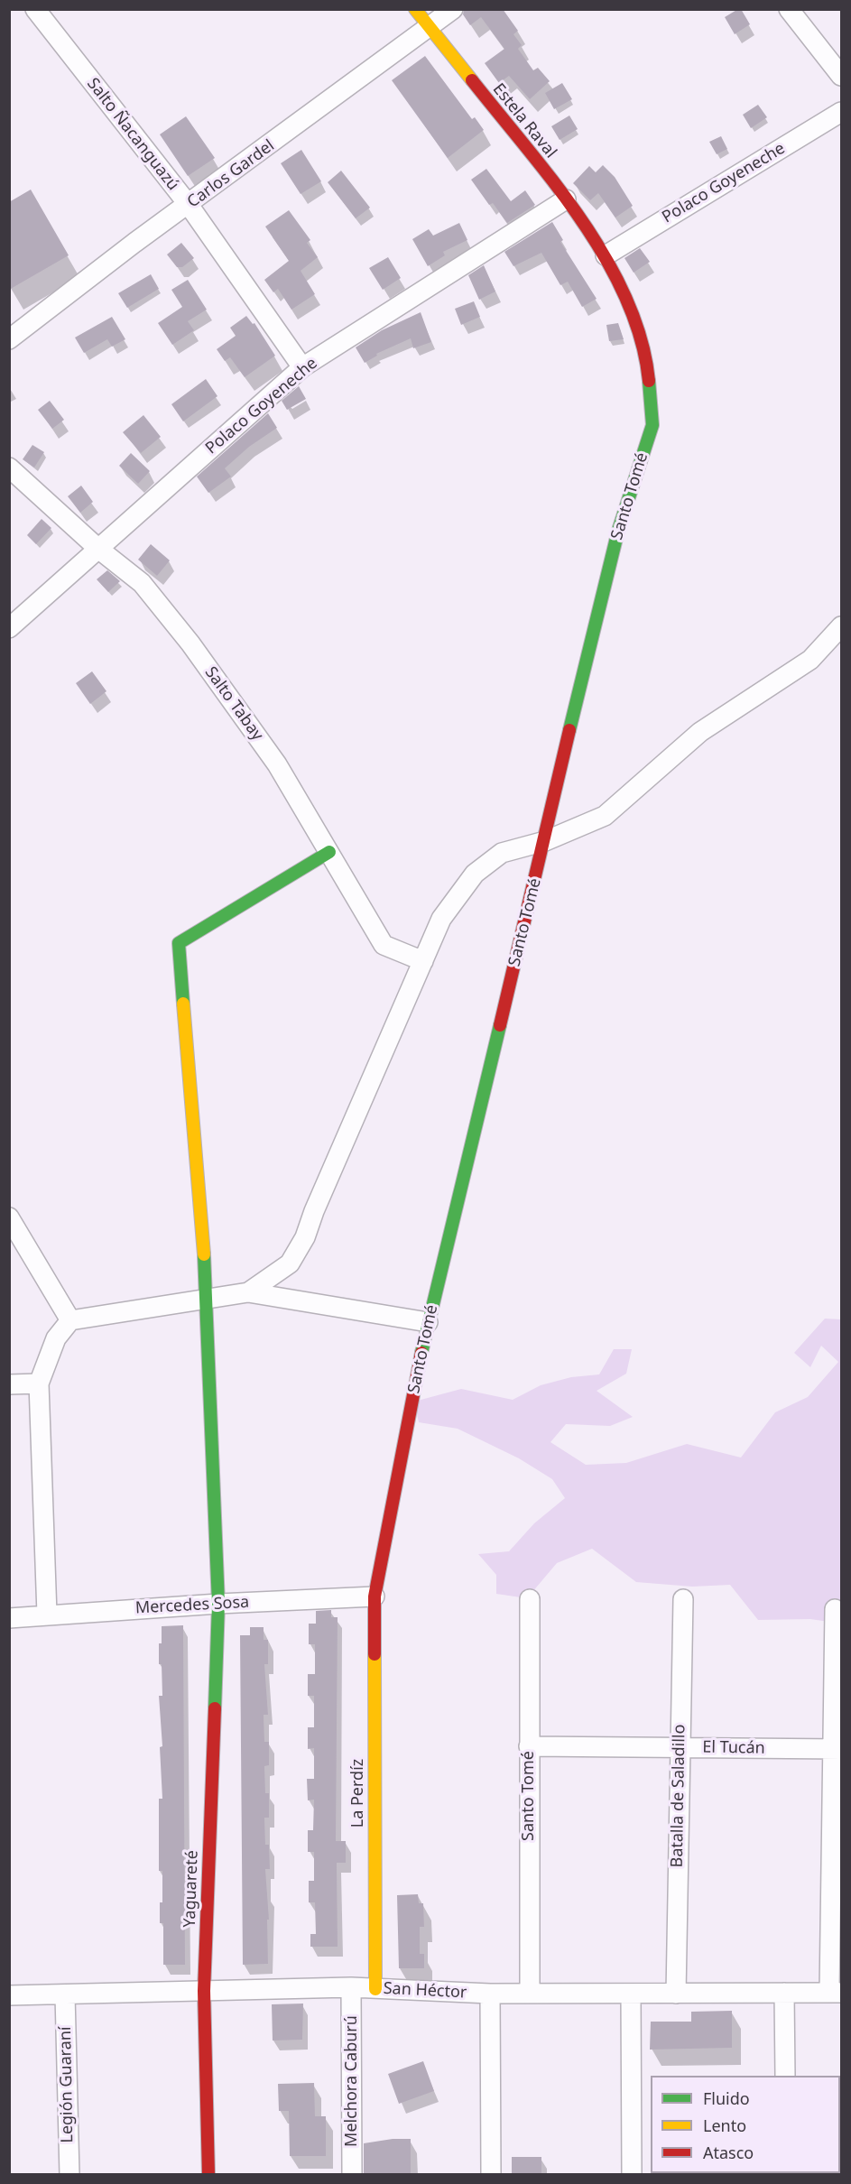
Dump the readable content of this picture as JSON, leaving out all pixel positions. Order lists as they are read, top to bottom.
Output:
{
  "streets": {
    "street": [
      "Estela Raval",
      "Salto Ñacanguazú",
      "Carlos Gardel",
      "Polaco Goyeneche",
      "Santo Tomé",
      "Salto Tabay",
      "Mercedes Sosa",
      "El Tucán",
      "La Perdíz",
      "Batalla de Saladillo",
      "Yaguareté",
      "San Héctor",
      "Melchora Caburú",
      "Legión Guaraní"
    ]
  },
  "crossings": [
    ["Estela Raval", "Carlos Gardel"],
    ["Estela Raval", "Polaco Goyeneche"],
    ["Estela Raval", "Santo Tomé"],
    ["Salto Ñacanguazú", "Carlos Gardel"],
    ["Salto Ñacanguazú", "Polaco Goyeneche"],
    ["Polaco Goyeneche", "Santo Tomé"],
    ["Polaco Goyeneche", "Salto Tabay"],
    ["Santo Tomé", "Mercedes Sosa"],
    ["Santo Tomé", "El Tucán"],
    ["Santo Tomé", "La Perdíz"],
    ["Santo Tomé", "San Héctor"],
    ["Salto Tabay", "Yaguareté"],
    ["Mercedes Sosa", "La Perdíz"],
    ["Mercedes Sosa", "Yaguareté"],
    ["El Tucán", "Batalla de Saladillo"],
    ["La Perdíz", "San Héctor"],
    ["Batalla de Saladillo", "San Héctor"],
    ["Yaguareté", "San Héctor"],
    ["San Héctor", "Melchora Caburú"],
    ["San Héctor", "Legión Guaraní"]
  ],
  "legend": ["Fluido", "Lento", "Atasco"]
}
